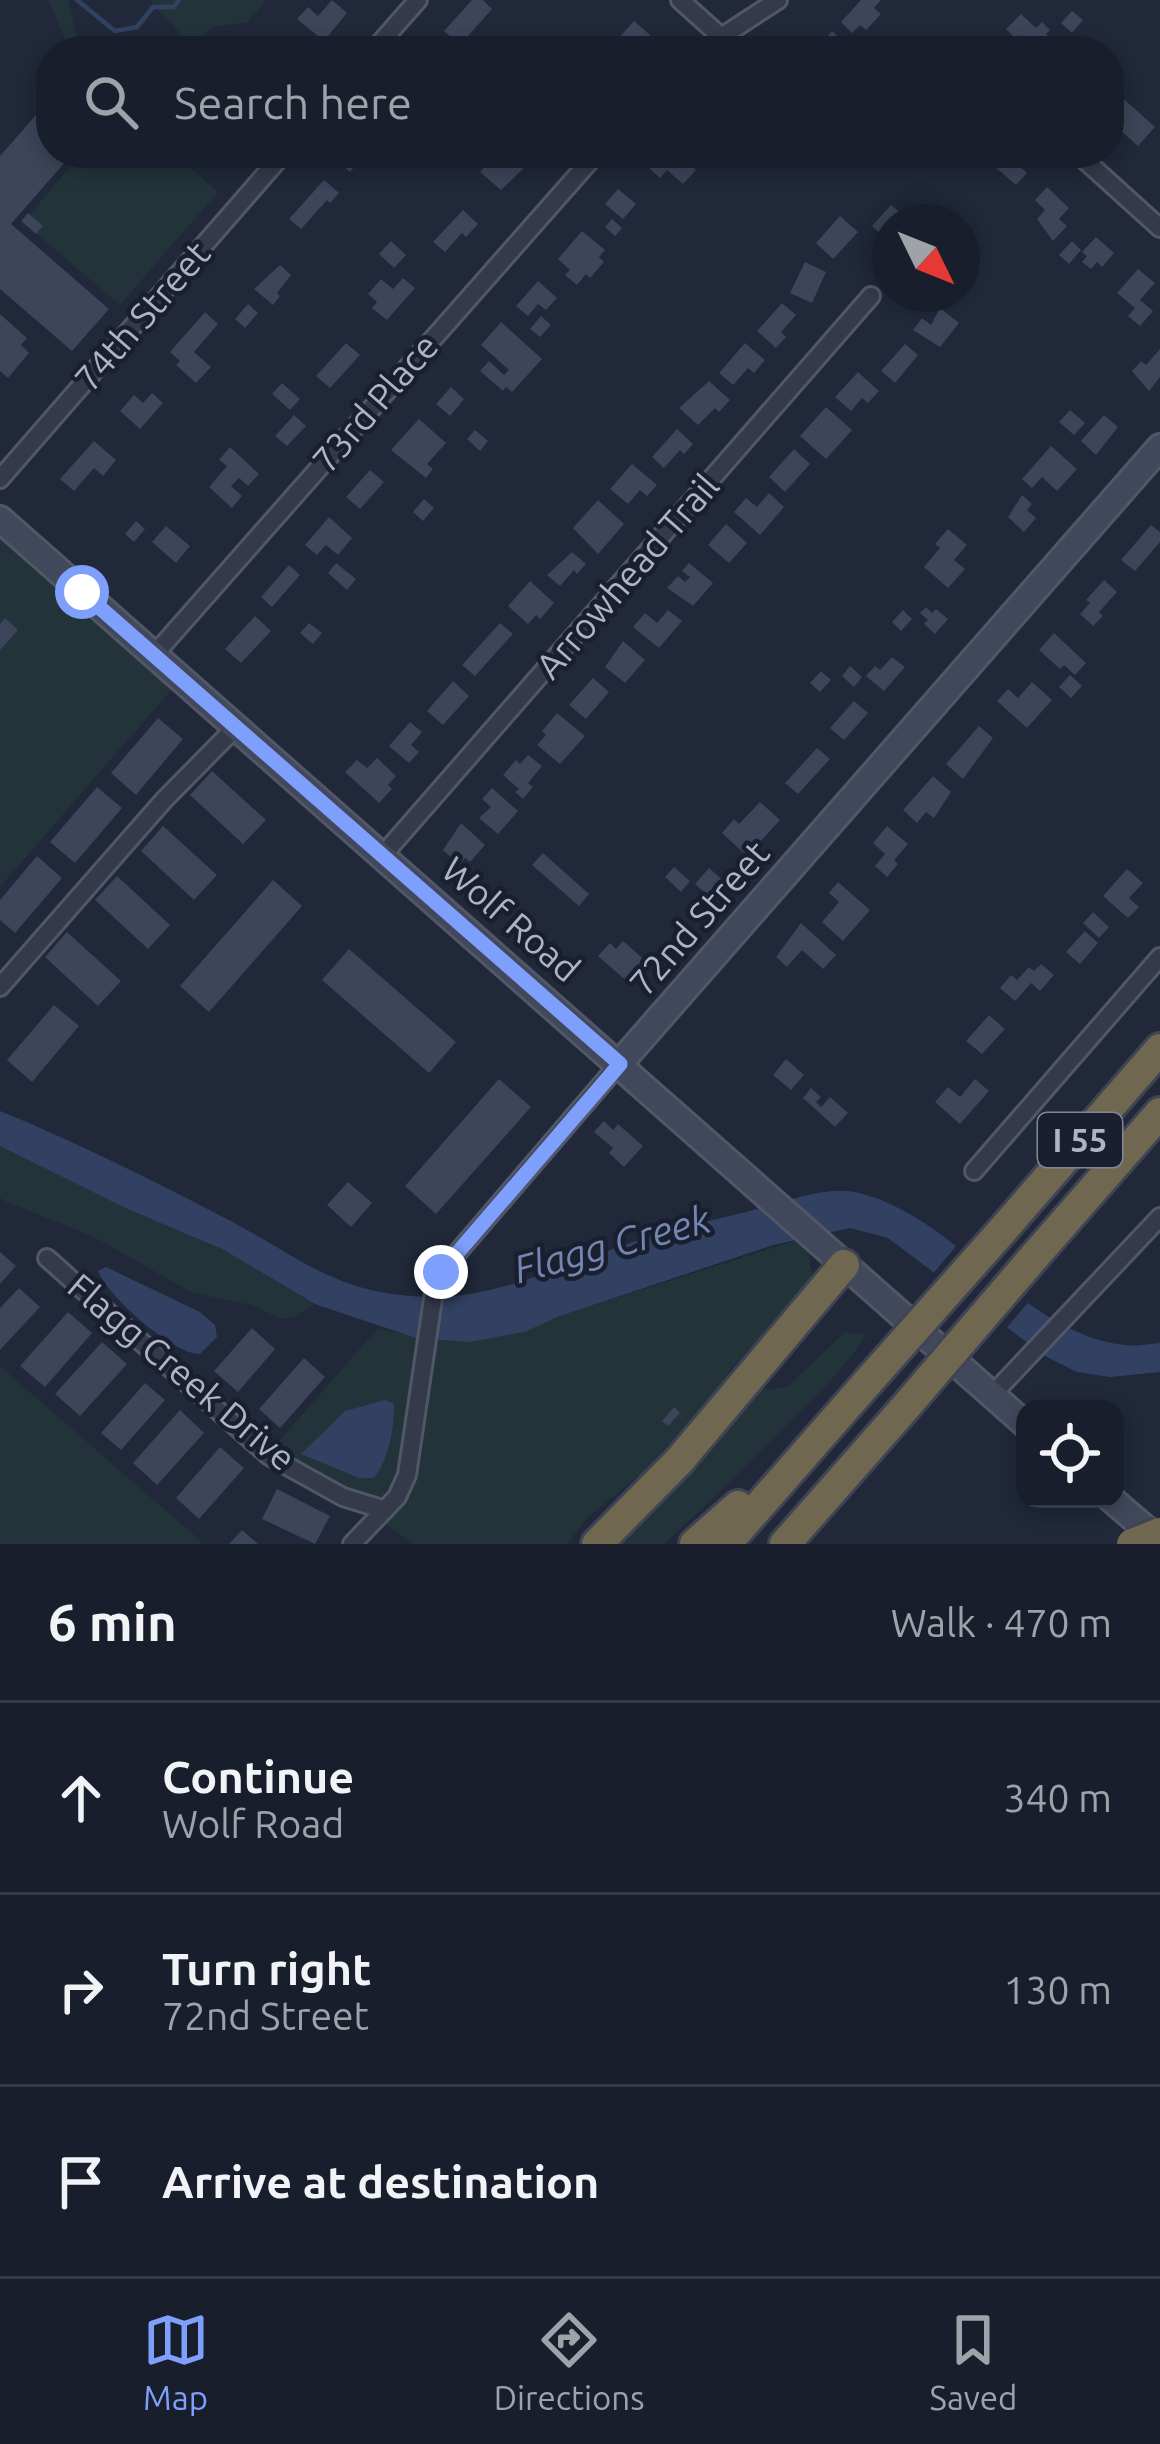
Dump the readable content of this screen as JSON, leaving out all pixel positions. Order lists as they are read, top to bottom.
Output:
{
  "streets": {
    "highway": ["I 55"],
    "street": [
      "74th Street",
      "73rd Place",
      "Arrowhead Trail",
      "72nd Street",
      "Wolf Road",
      "Flagg Creek Drive"
    ]
  },
  "crossings": [
    ["73rd Place", "Wolf Road"],
    ["Arrowhead Trail", "Wolf Road"],
    ["72nd Street", "Wolf Road"],
    ["72nd Street", "Flagg Creek Drive"]
  ],
  "water": ["Flagg Creek"],
  "north": "bottom right",
  "page": {
    "search": "Search here",
    "heading": ["6 min", "Walk · 470 m"],
    "list": [
      ["Continue", "Wolf Road", "340 m"],
      ["Turn right", "72nd Street", "130 m"],
      "Arrive at destination"
    ],
    "nav": ["Map", "Directions", "Saved"]
  }
}
